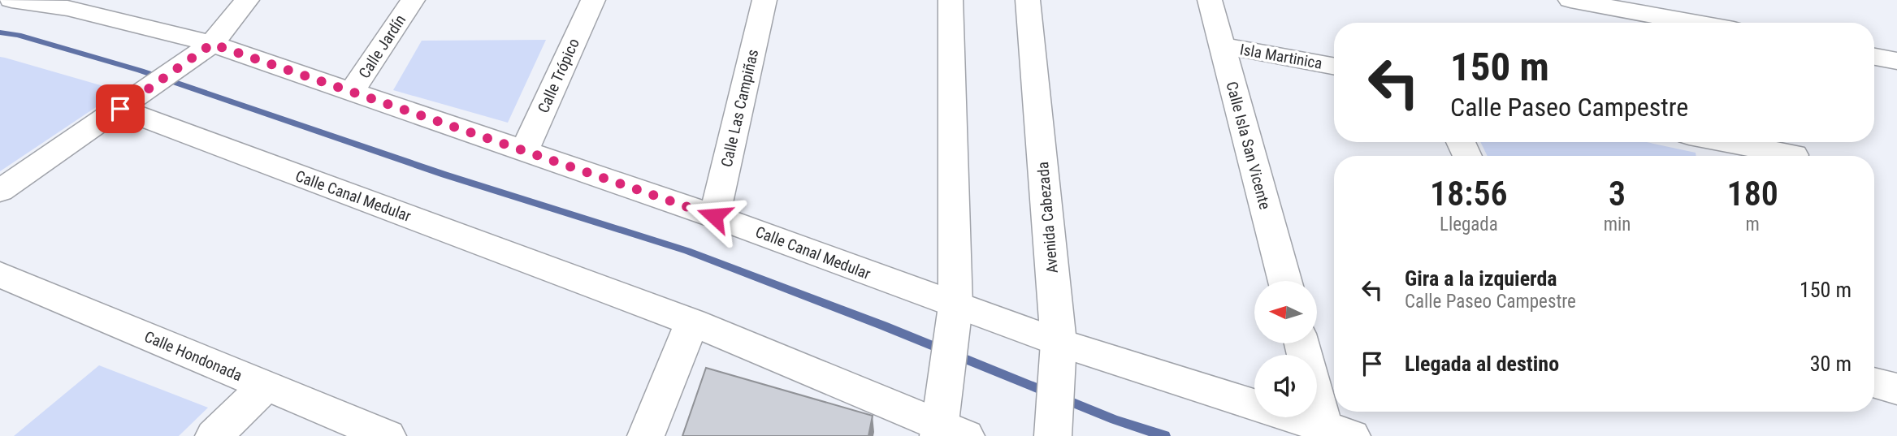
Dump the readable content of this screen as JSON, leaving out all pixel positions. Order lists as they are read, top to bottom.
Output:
{
  "streets": {
    "street": [
      "Calle Jardín",
      "Isla Martinica",
      "Calle Trópico",
      "Calle Las Campiñas",
      "Calle Isla San Vicente",
      "Calle Canal Medular",
      "Avenida Cabezada",
      "Calle Hondonada"
    ]
  },
  "crossings": [
    ["Calle Jardín", "Calle Canal Medular"],
    ["Isla Martinica", "Calle Isla San Vicente"],
    ["Calle Trópico", "Calle Canal Medular"],
    ["Calle Las Campiñas", "Calle Canal Medular"],
    ["Calle Canal Medular", "Avenida Cabezada"]
  ],
  "north": "left",
  "page": {
    "turn": ["150 m", "Calle Paseo Campestre"],
    "eta": [
      "18:56",
      "Llegada",
      "3",
      "min",
      "180",
      "m"
    ],
    "list": [
      {
        "name": "Gira a la izquierda",
        "note": "Calle Paseo Campestre",
        "value": "150 m"
      },
      {
        "name": "Llegada al destino",
        "value": "30 m"
      }
    ]
  }
}
